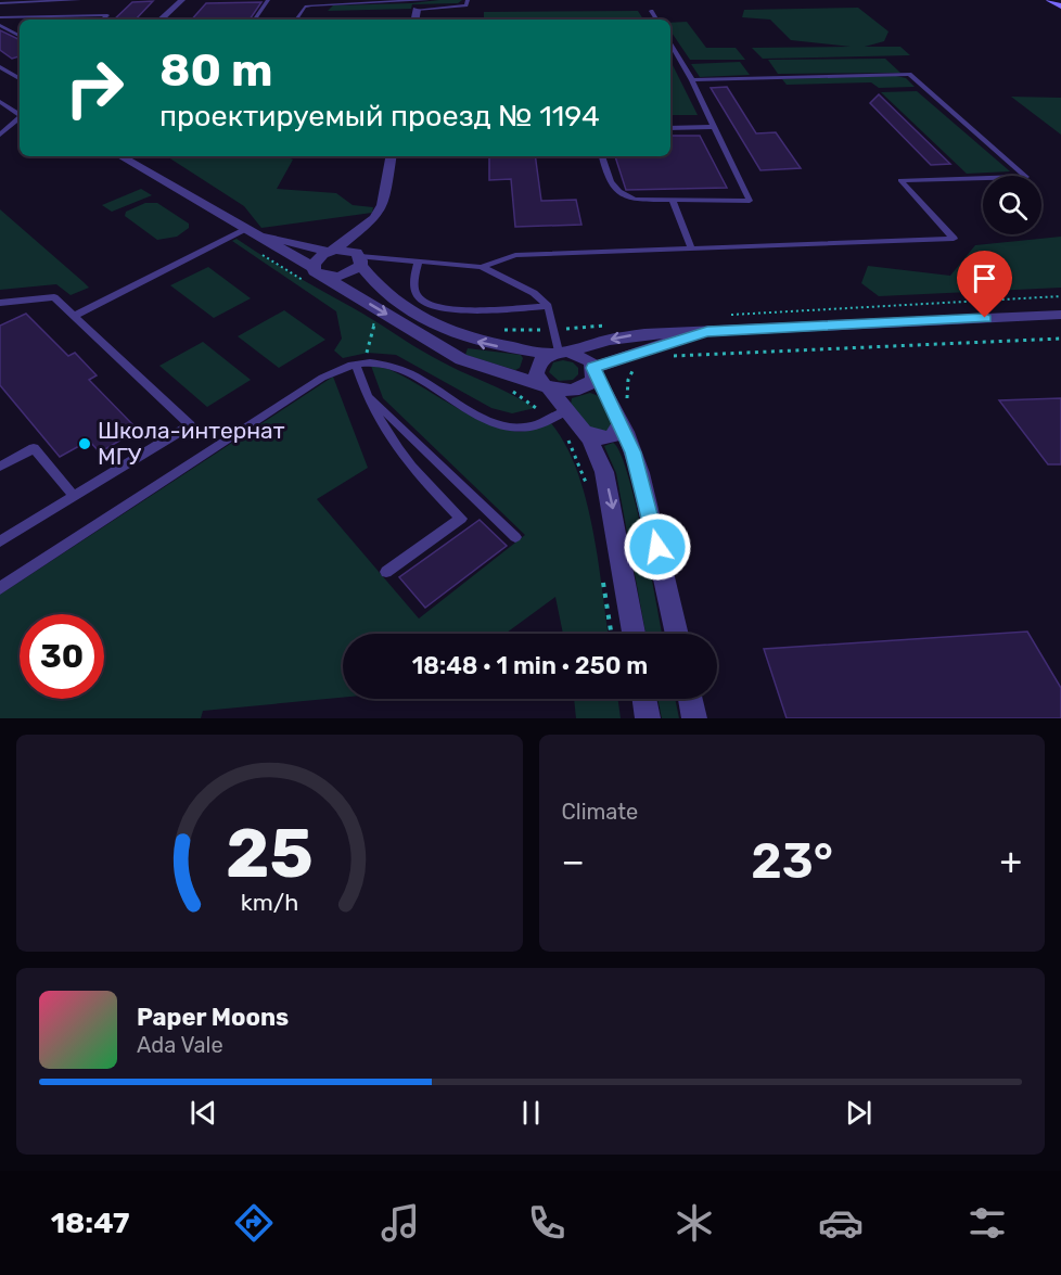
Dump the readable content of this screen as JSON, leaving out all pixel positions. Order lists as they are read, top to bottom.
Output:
{
  "places": ["Школа-интернат МГУ"],
  "page": {
    "turn": ["80 m", "проектируемый проезд № 1194"],
    "limit": "30",
    "trip": "18:48 · 1 min · 250 m",
    "tile": "Climate",
    "heat": ["−", "23°", "+"],
    "song": ["Paper Moons", "Ada Vale"],
    "tabs": "18:47",
    "gauge": ["25", "km/h"]
  }
}
